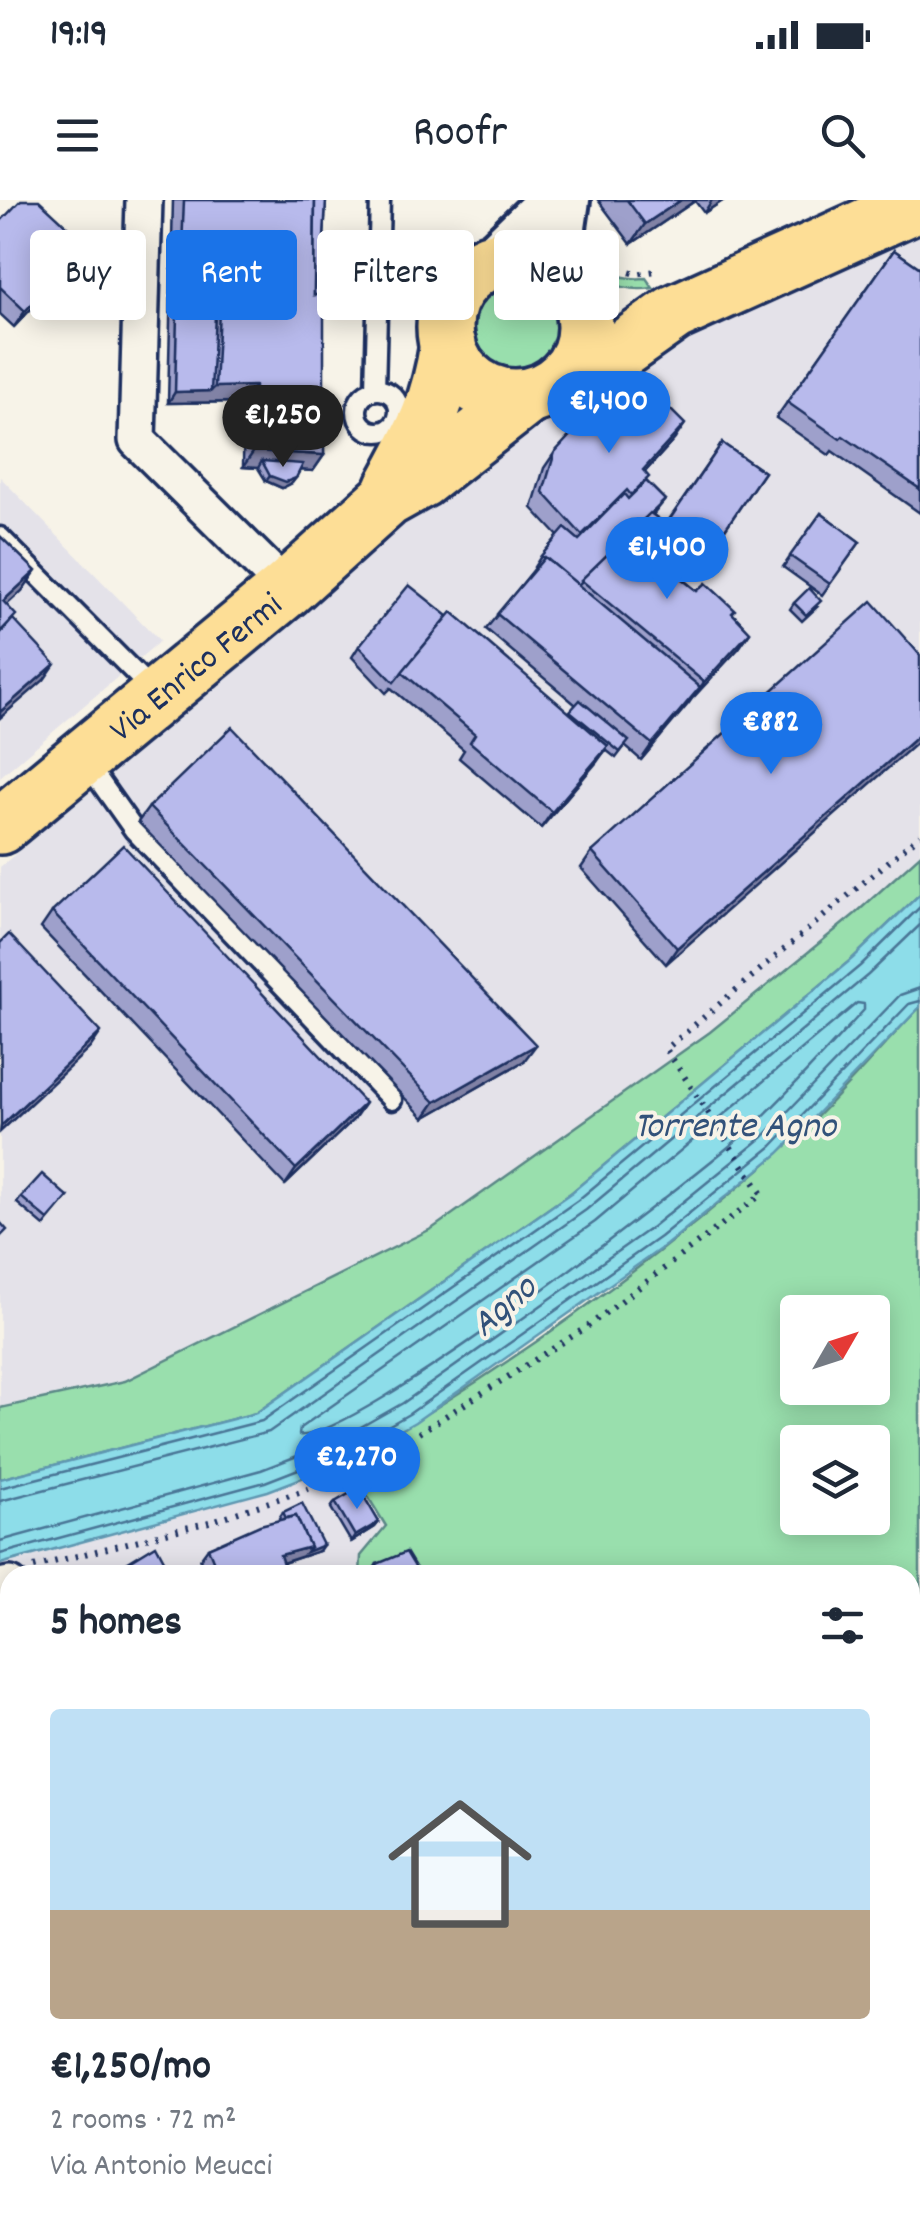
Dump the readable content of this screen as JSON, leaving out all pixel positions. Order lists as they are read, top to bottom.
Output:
{
  "streets": {
    "main road": ["Via Enrico Fermi"]
  },
  "water": ["Torrente Agno", "Agno"],
  "north": "top right",
  "page": {
    "status": "19:19",
    "header": "Roofr",
    "chip": [
      "Buy",
      "Rent",
      "Filters",
      "New"
    ],
    "price": [
      "€1,400",
      "€1,250",
      "€1,400",
      "€882",
      "€2,270"
    ],
    "heading": "5 homes",
    "list": [
      {
        "name": "€1,250/mo",
        "note": "2 rooms · 72 m² · Via Antonio Meucci"
      }
    ]
  }
}
